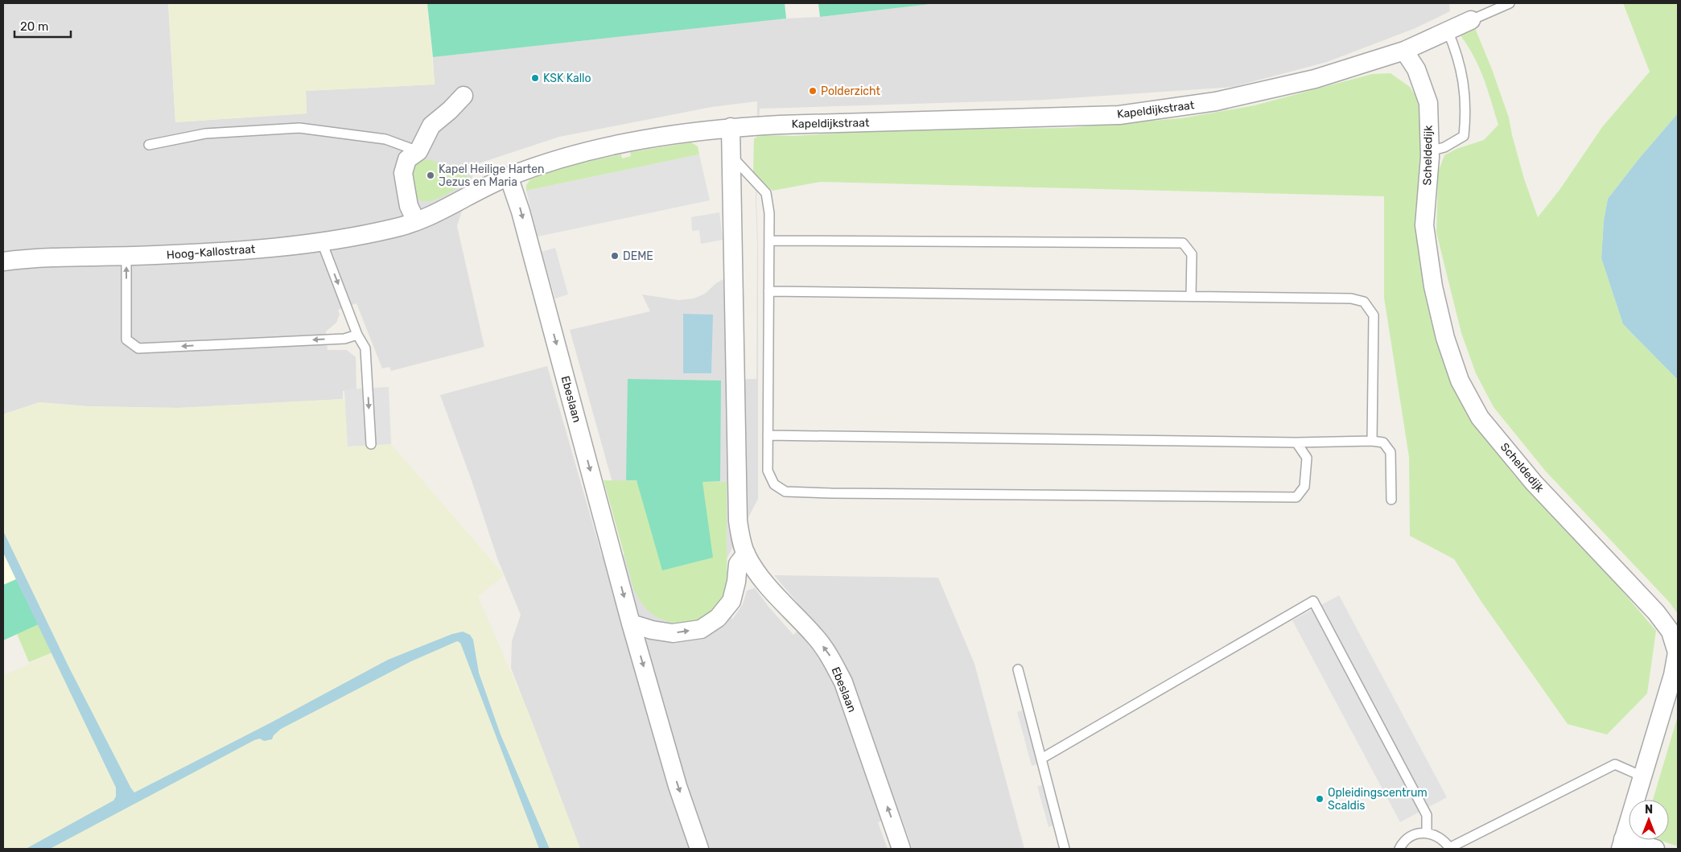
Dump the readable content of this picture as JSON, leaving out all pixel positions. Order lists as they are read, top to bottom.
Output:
{
  "streets": {
    "street": [
      "Kapeldijkstraat",
      "Scheldedijk",
      "Hoog-Kallostraat",
      "Ebeslaan"
    ]
  },
  "crossings": [
    ["Kapeldijkstraat", "Scheldedijk"],
    ["Kapeldijkstraat", "Hoog-Kallostraat"],
    ["Kapeldijkstraat", "Ebeslaan"]
  ],
  "places": [
    "KSK Kallo",
    "Polderzicht",
    "Kapel Heilige Harten Jezus en Maria",
    "DEME",
    "Opleidingscentrum Scaldis"
  ],
  "scale_bar": "20 m",
  "north": "top"
}
